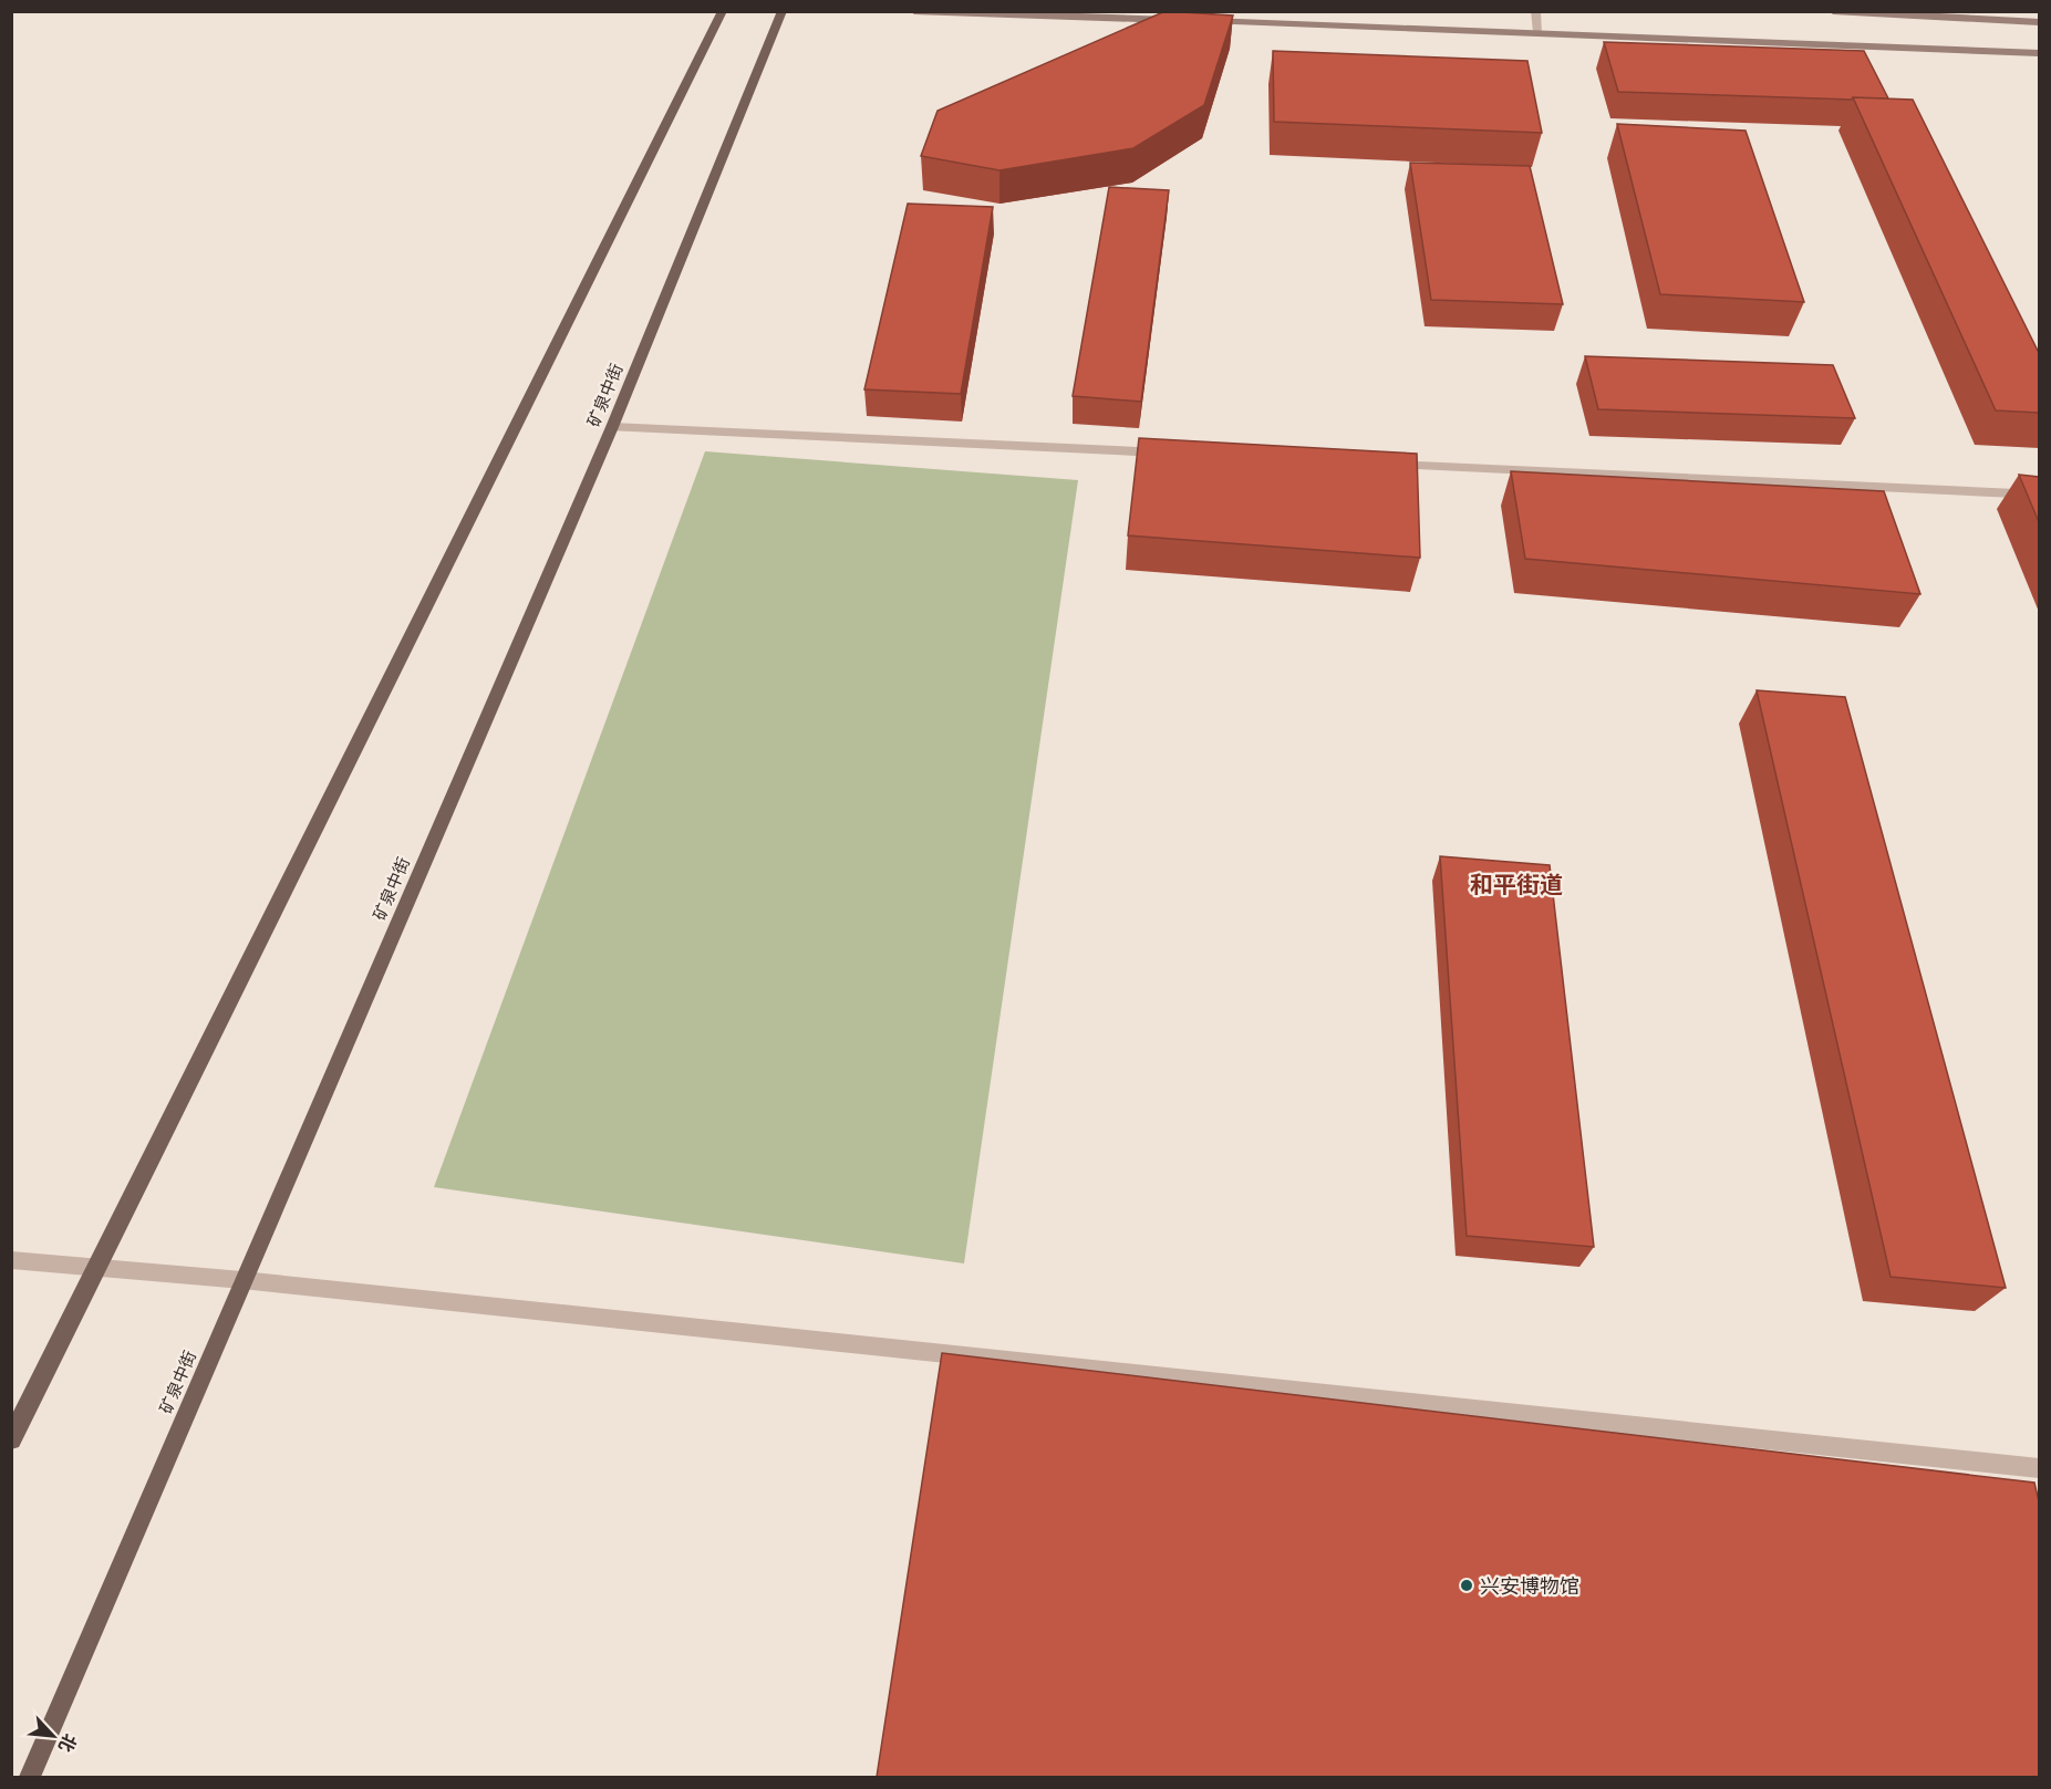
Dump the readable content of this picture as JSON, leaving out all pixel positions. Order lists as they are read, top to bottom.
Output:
{
  "streets": {
    "main road": ["矿泉中街"]
  },
  "districts": ["和平街道"],
  "places": ["兴安博物馆"],
  "north": "bottom right"
}
